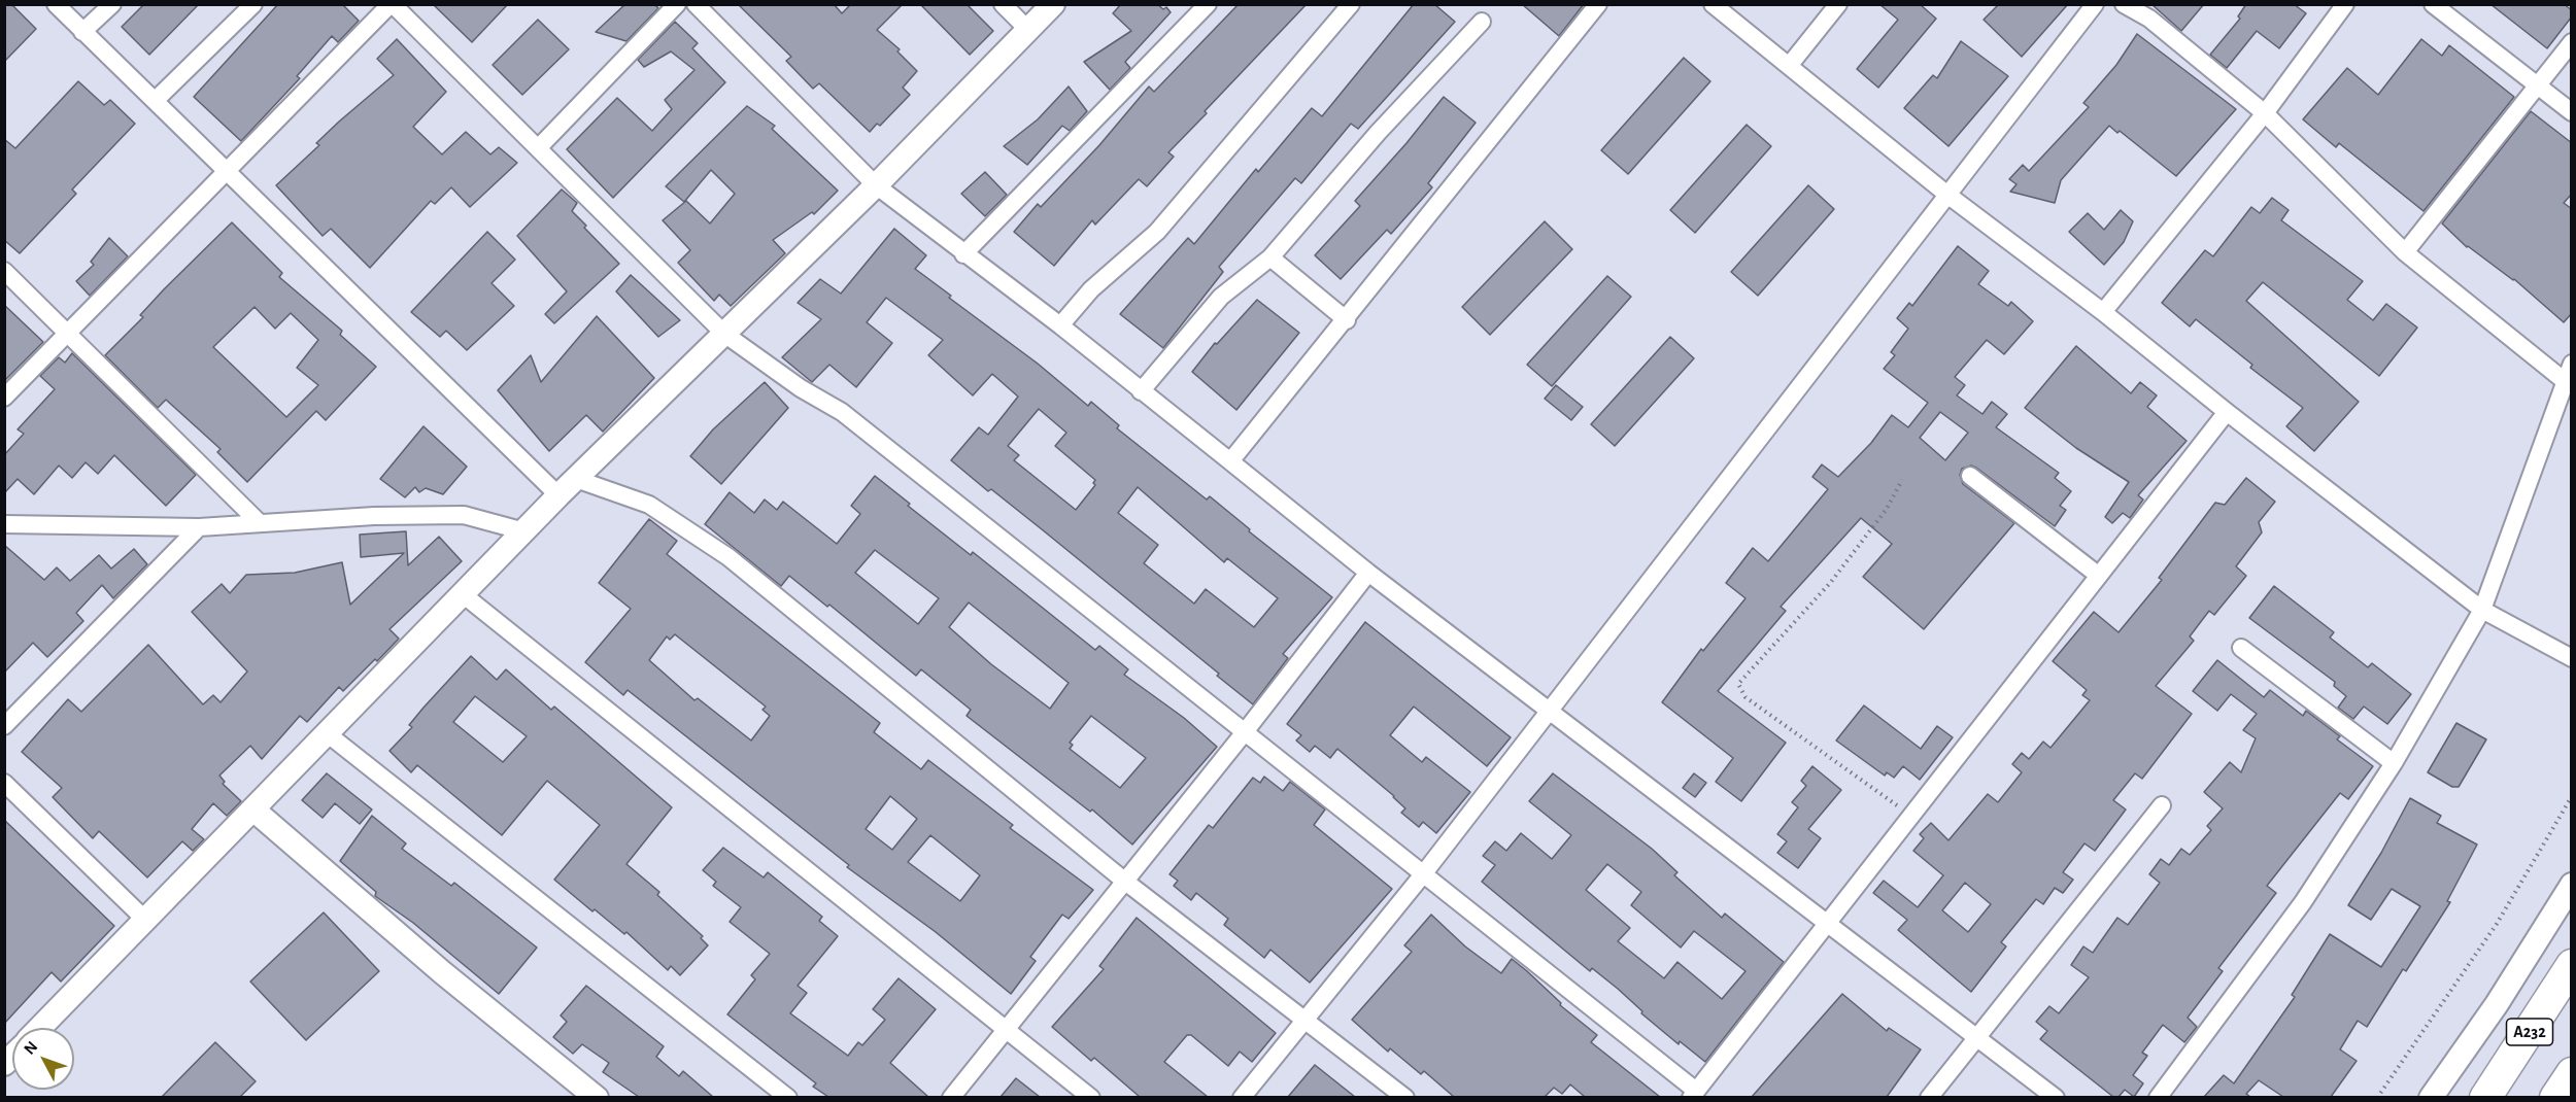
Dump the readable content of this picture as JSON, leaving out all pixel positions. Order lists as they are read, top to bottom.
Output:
{
  "streets": {
    "highway": ["A232"]
  },
  "north": "top left"
}
